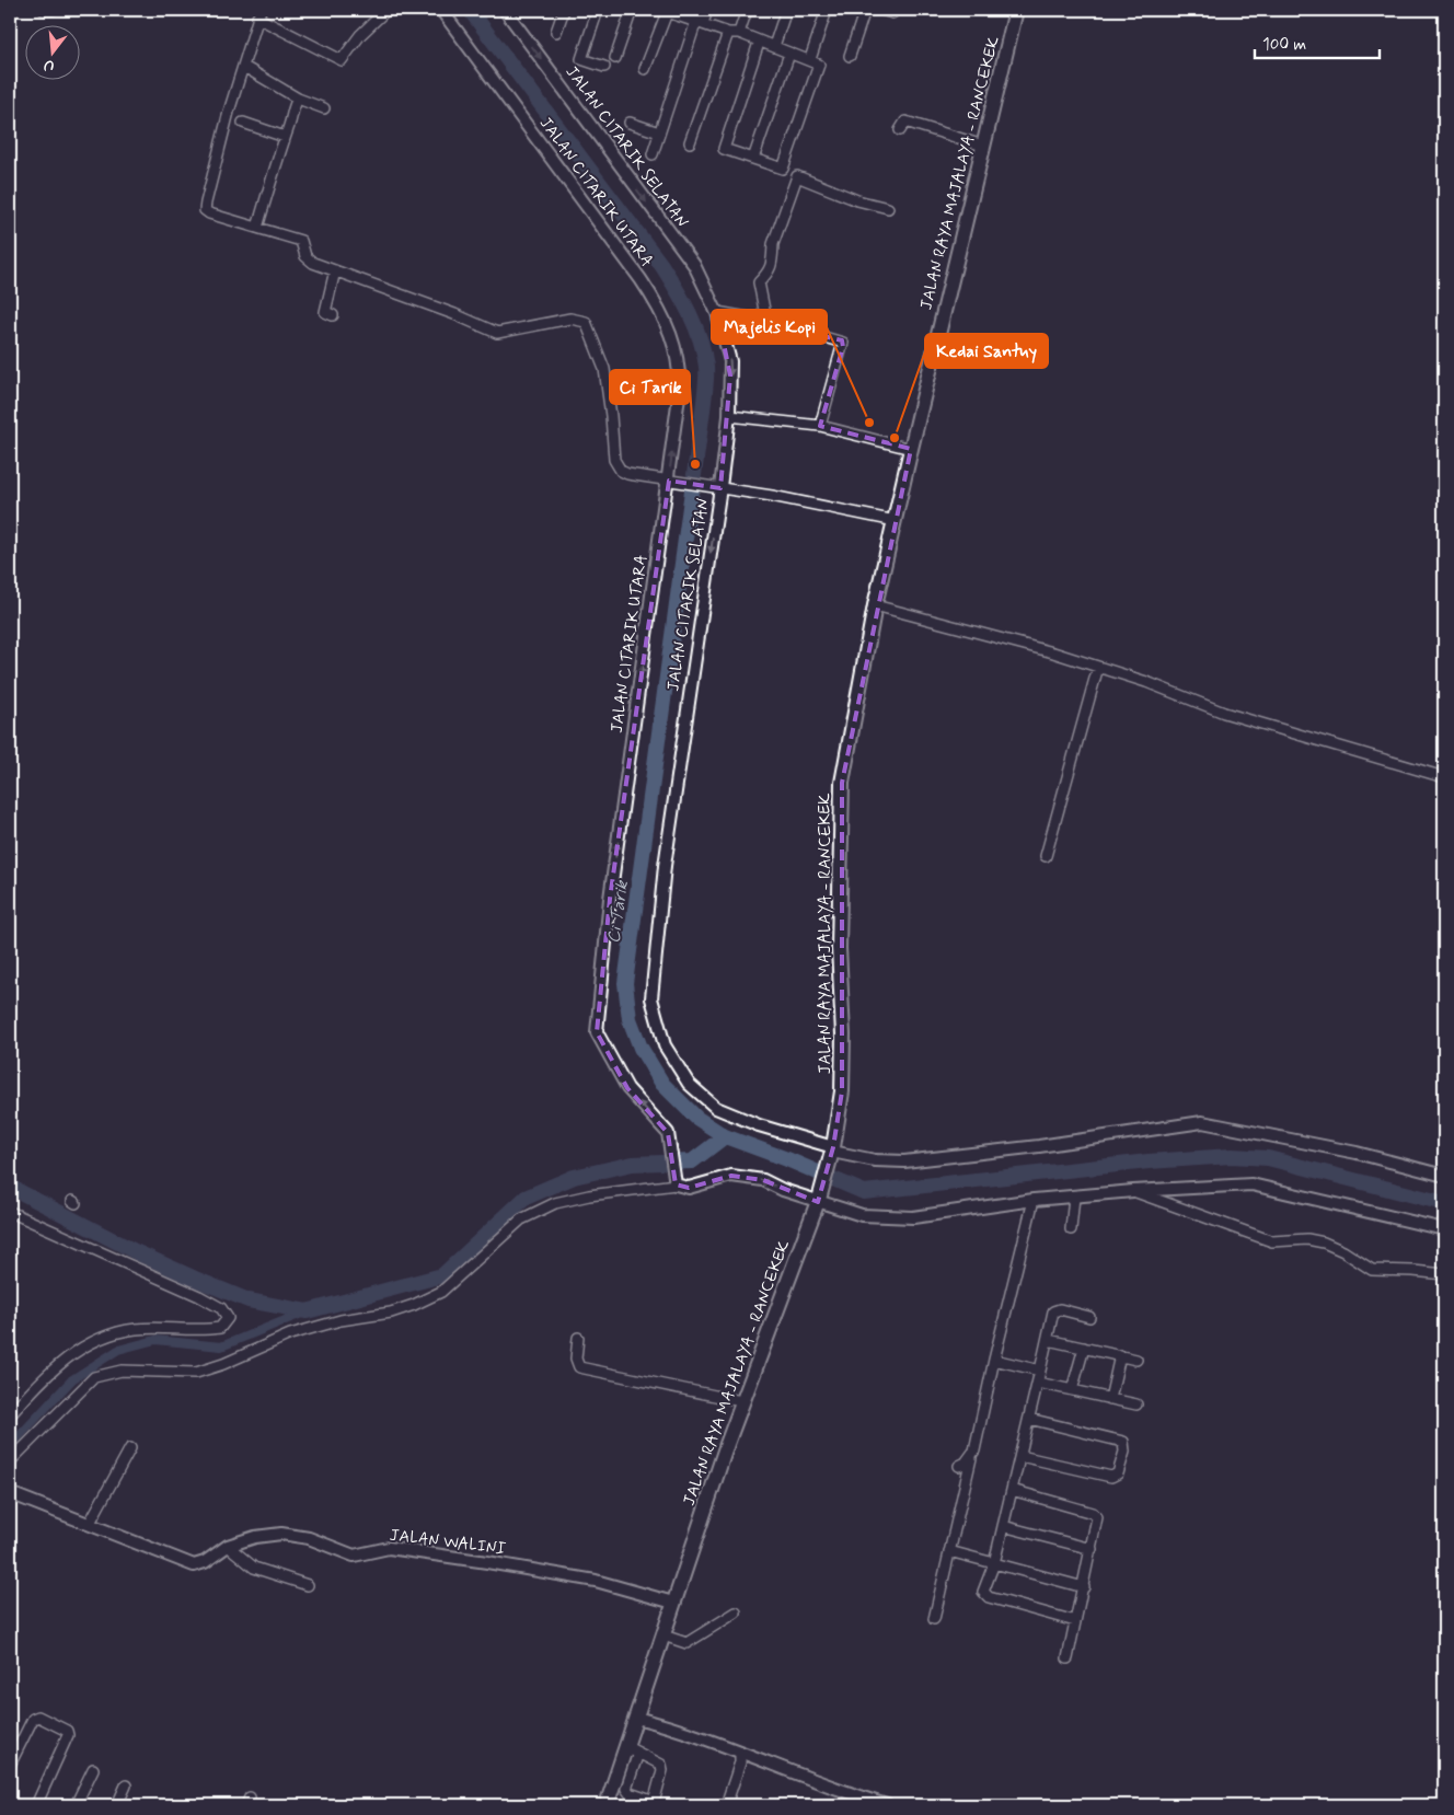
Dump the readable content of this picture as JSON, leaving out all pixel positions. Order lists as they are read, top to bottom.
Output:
{
  "streets": {
    "main road": ["JALAN RAYA MAJALAYA - RANCEKEK"],
    "street": ["JALAN CITARIK SELATAN", "JALAN CITARIK UTARA", "JALAN WALINI"]
  },
  "crossings": [
    ["JALAN CITARIK SELATAN", "JALAN RAYA MAJALAYA - RANCEKEK"],
    ["JALAN RAYA MAJALAYA - RANCEKEK", "JALAN WALINI"]
  ],
  "one_way": ["JALAN CITARIK SELATAN", "JALAN CITARIK UTARA"],
  "water": ["Ci Tarik"],
  "places": ["Majelis Kopi", "Kedai Santuy", "Ci Tarik"],
  "scale_bar": "100 m",
  "north": "bottom"
}
